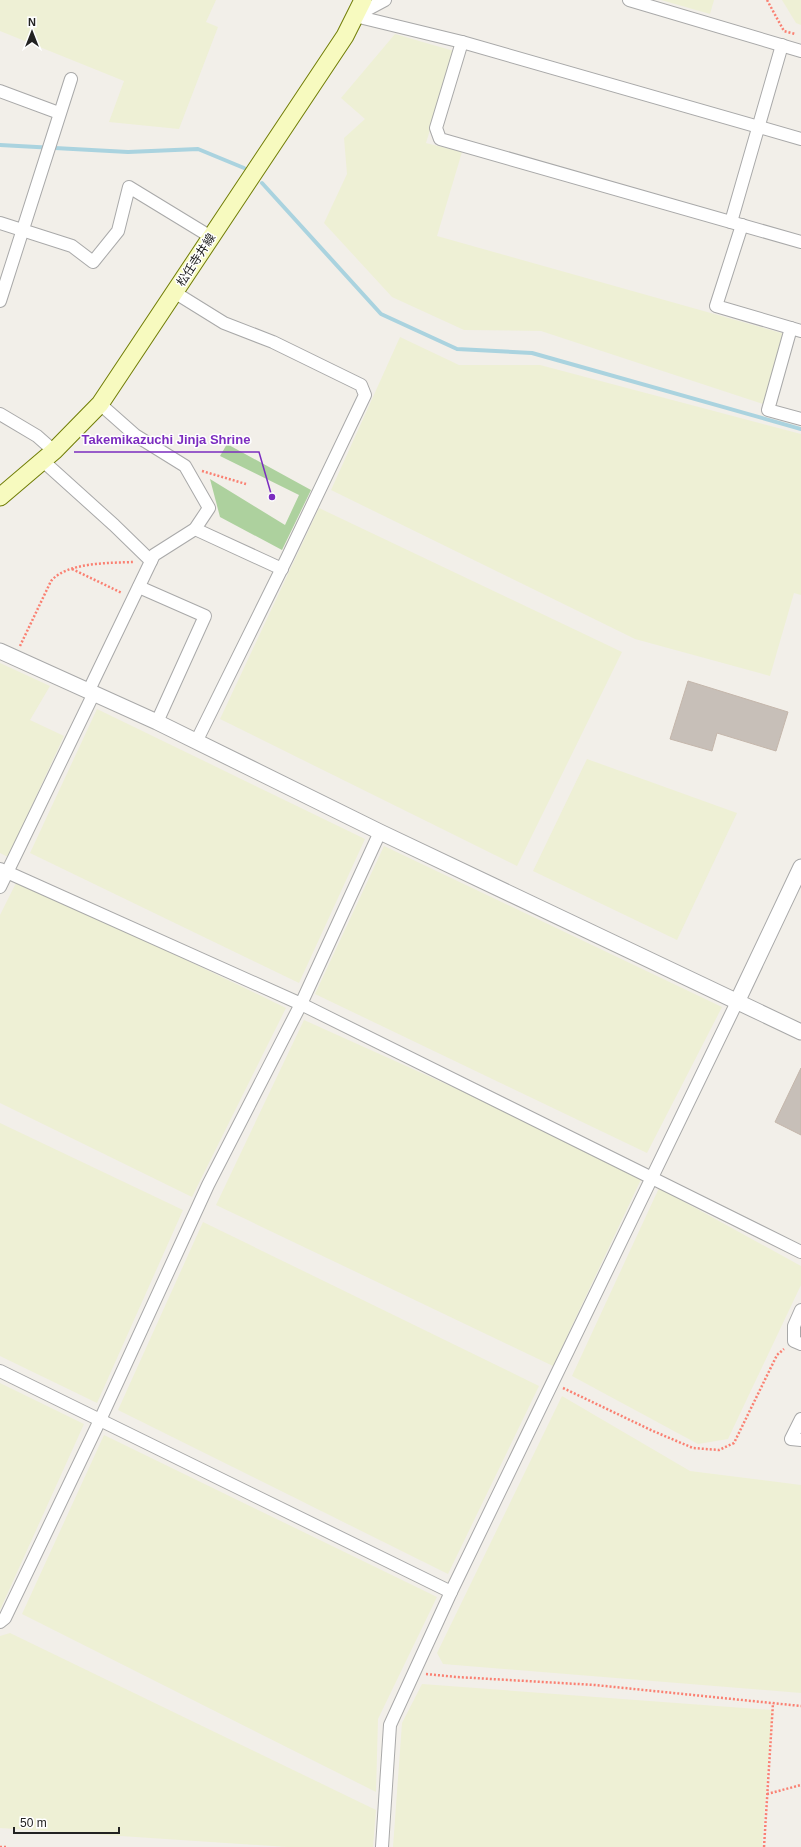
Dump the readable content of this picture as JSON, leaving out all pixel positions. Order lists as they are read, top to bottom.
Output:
{
  "streets": {
    "main road": ["松任寺井線"]
  },
  "places": ["Takemikazuchi Jinja Shrine"],
  "scale_bar": "50 m",
  "north": "top"
}
